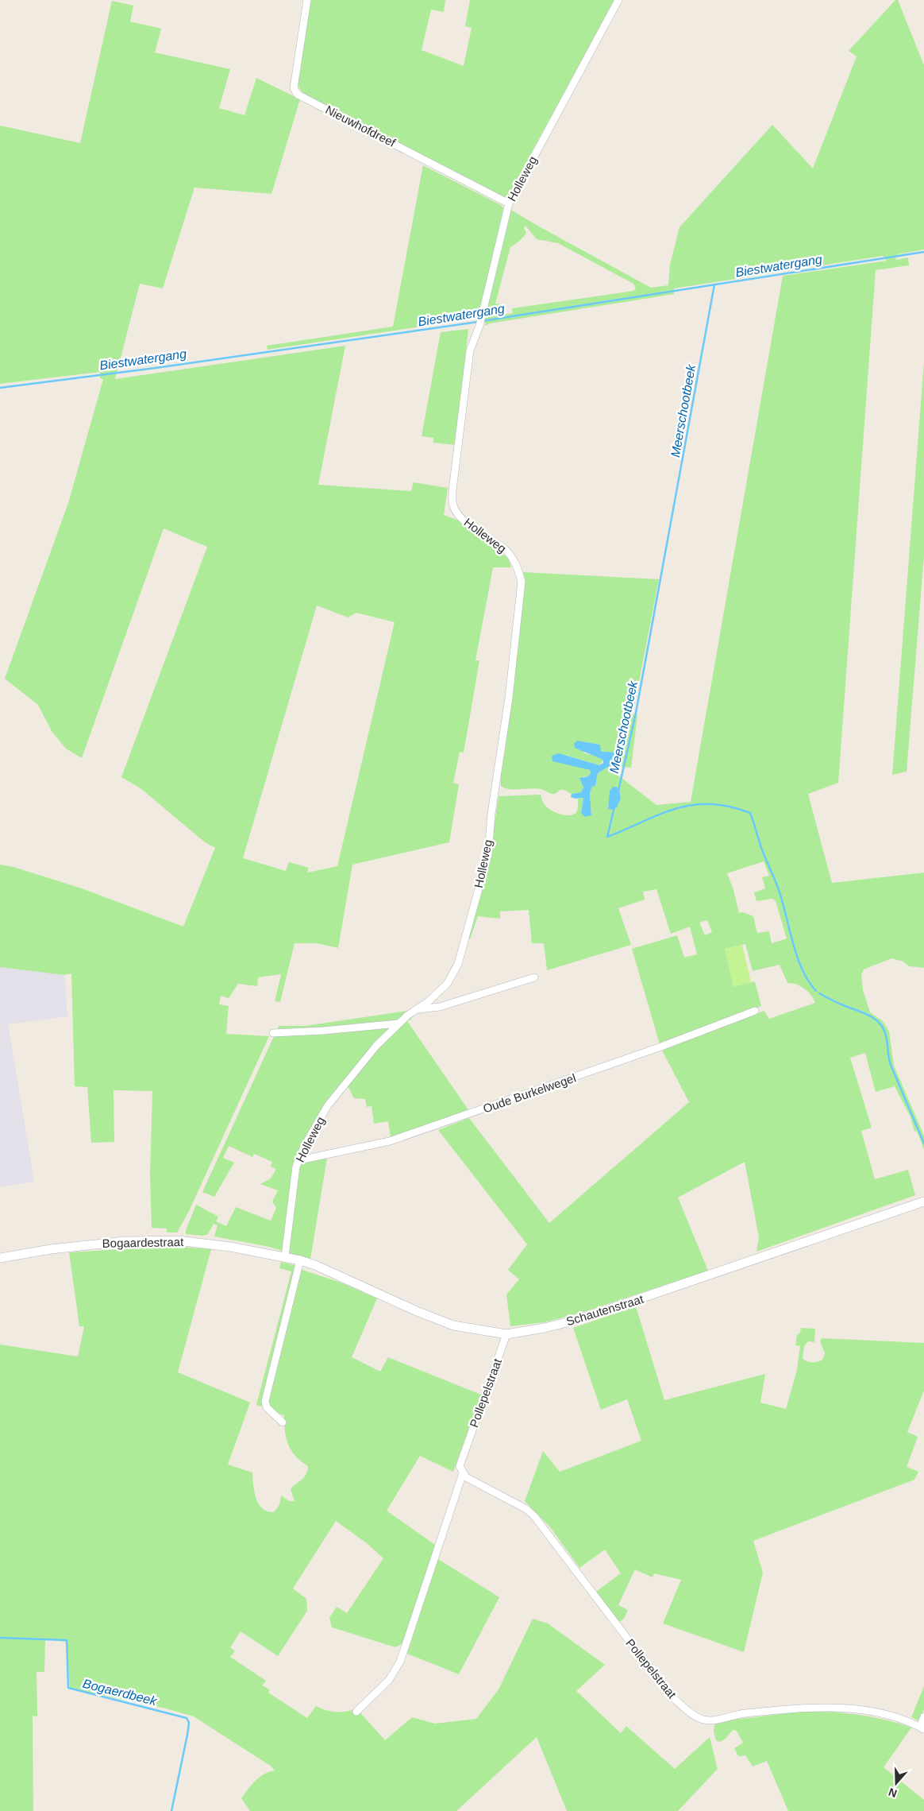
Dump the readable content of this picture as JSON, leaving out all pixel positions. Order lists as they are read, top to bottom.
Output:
{
  "streets": {
    "street": [
      "Nieuwhofdreef",
      "Holleweg",
      "Oude Burkelwegel",
      "Bogaardestraat",
      "Schautenstraat",
      "Pollepelstraat"
    ]
  },
  "crossings": [
    ["Nieuwhofdreef", "Holleweg"],
    ["Holleweg", "Oude Burkelwegel"],
    ["Holleweg", "Bogaardestraat"],
    ["Holleweg", "Schautenstraat"],
    ["Bogaardestraat", "Schautenstraat"],
    ["Schautenstraat", "Pollepelstraat"]
  ],
  "water": ["Biestwatergang", "Meerschootbeek", "Bogaerdbeek"],
  "north": "bottom"
}
